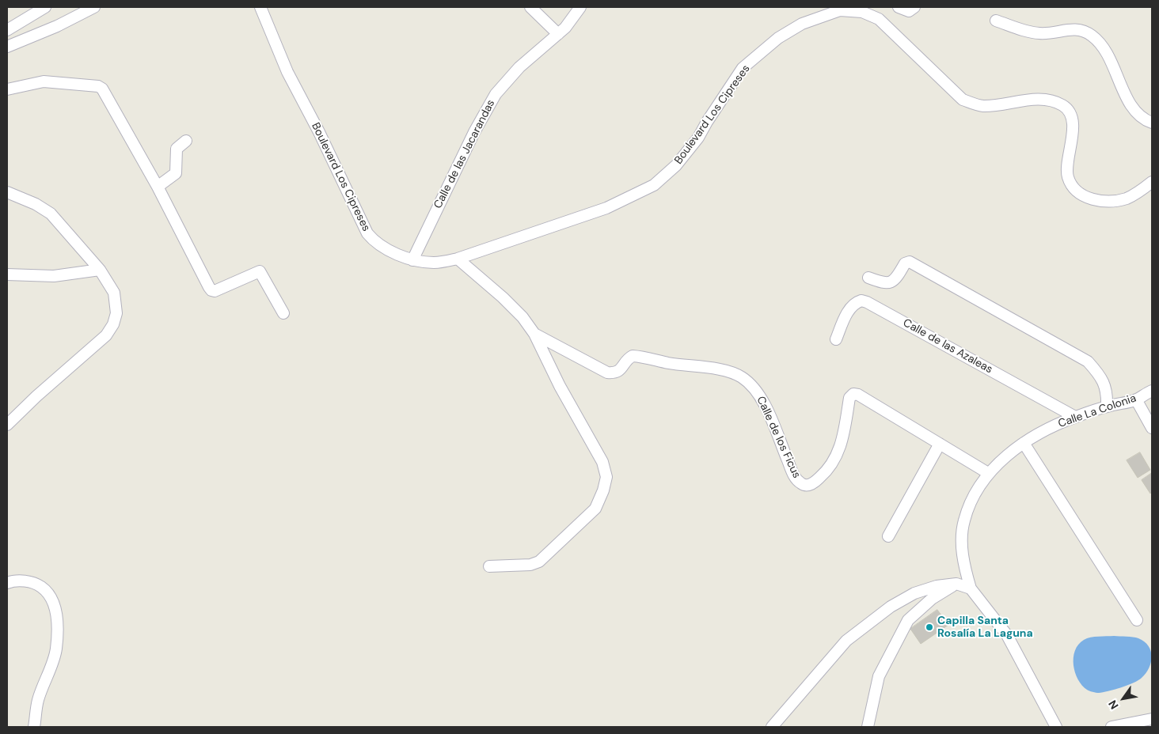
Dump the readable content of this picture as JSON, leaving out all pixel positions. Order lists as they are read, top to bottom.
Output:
{
  "streets": {
    "street": [
      "Boulevard Los Cipreses",
      "Calle de las Jacarandas",
      "Calle de las Azaleas",
      "Calle La Colonia",
      "Calle de los Ficus"
    ]
  },
  "crossings": [
    ["Boulevard Los Cipreses", "Calle de las Jacarandas"],
    ["Calle de las Azaleas", "Calle La Colonia"],
    ["Calle La Colonia", "Calle de los Ficus"]
  ],
  "places": ["Capilla Santa Rosalía La Laguna"],
  "north": "bottom left"
}
